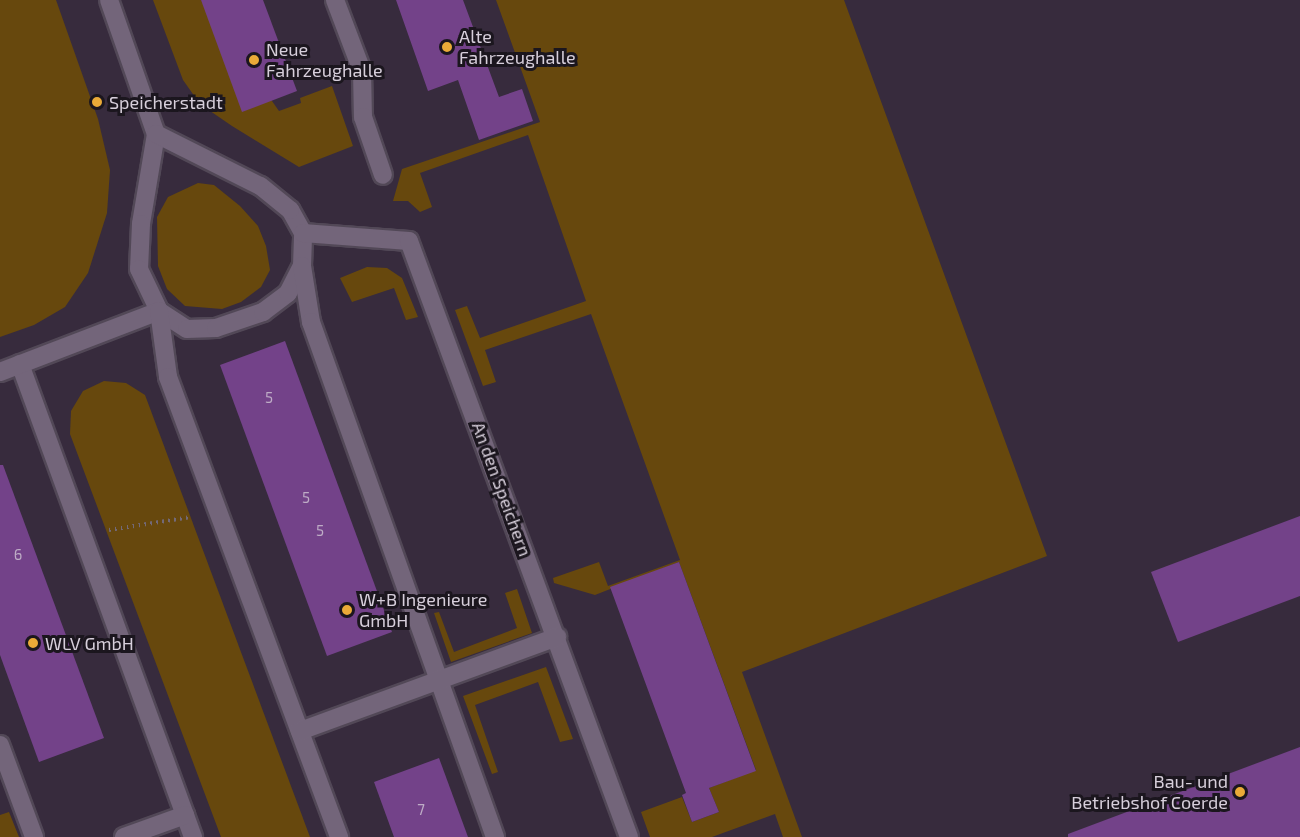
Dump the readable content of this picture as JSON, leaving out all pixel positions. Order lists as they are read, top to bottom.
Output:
{
  "streets": {
    "lane": ["An den Speichern"]
  },
  "places": [
    "Alte Fahrzeughalle",
    "Neue Fahrzeughalle",
    "Speicherstadt",
    "W+B Ingenieure GmbH",
    "WLV GmbH",
    "Bau- und Betriebshof Coerde"
  ],
  "house_numbers": [
    "5",
    "5",
    "5",
    "6",
    "7"
  ]
}
